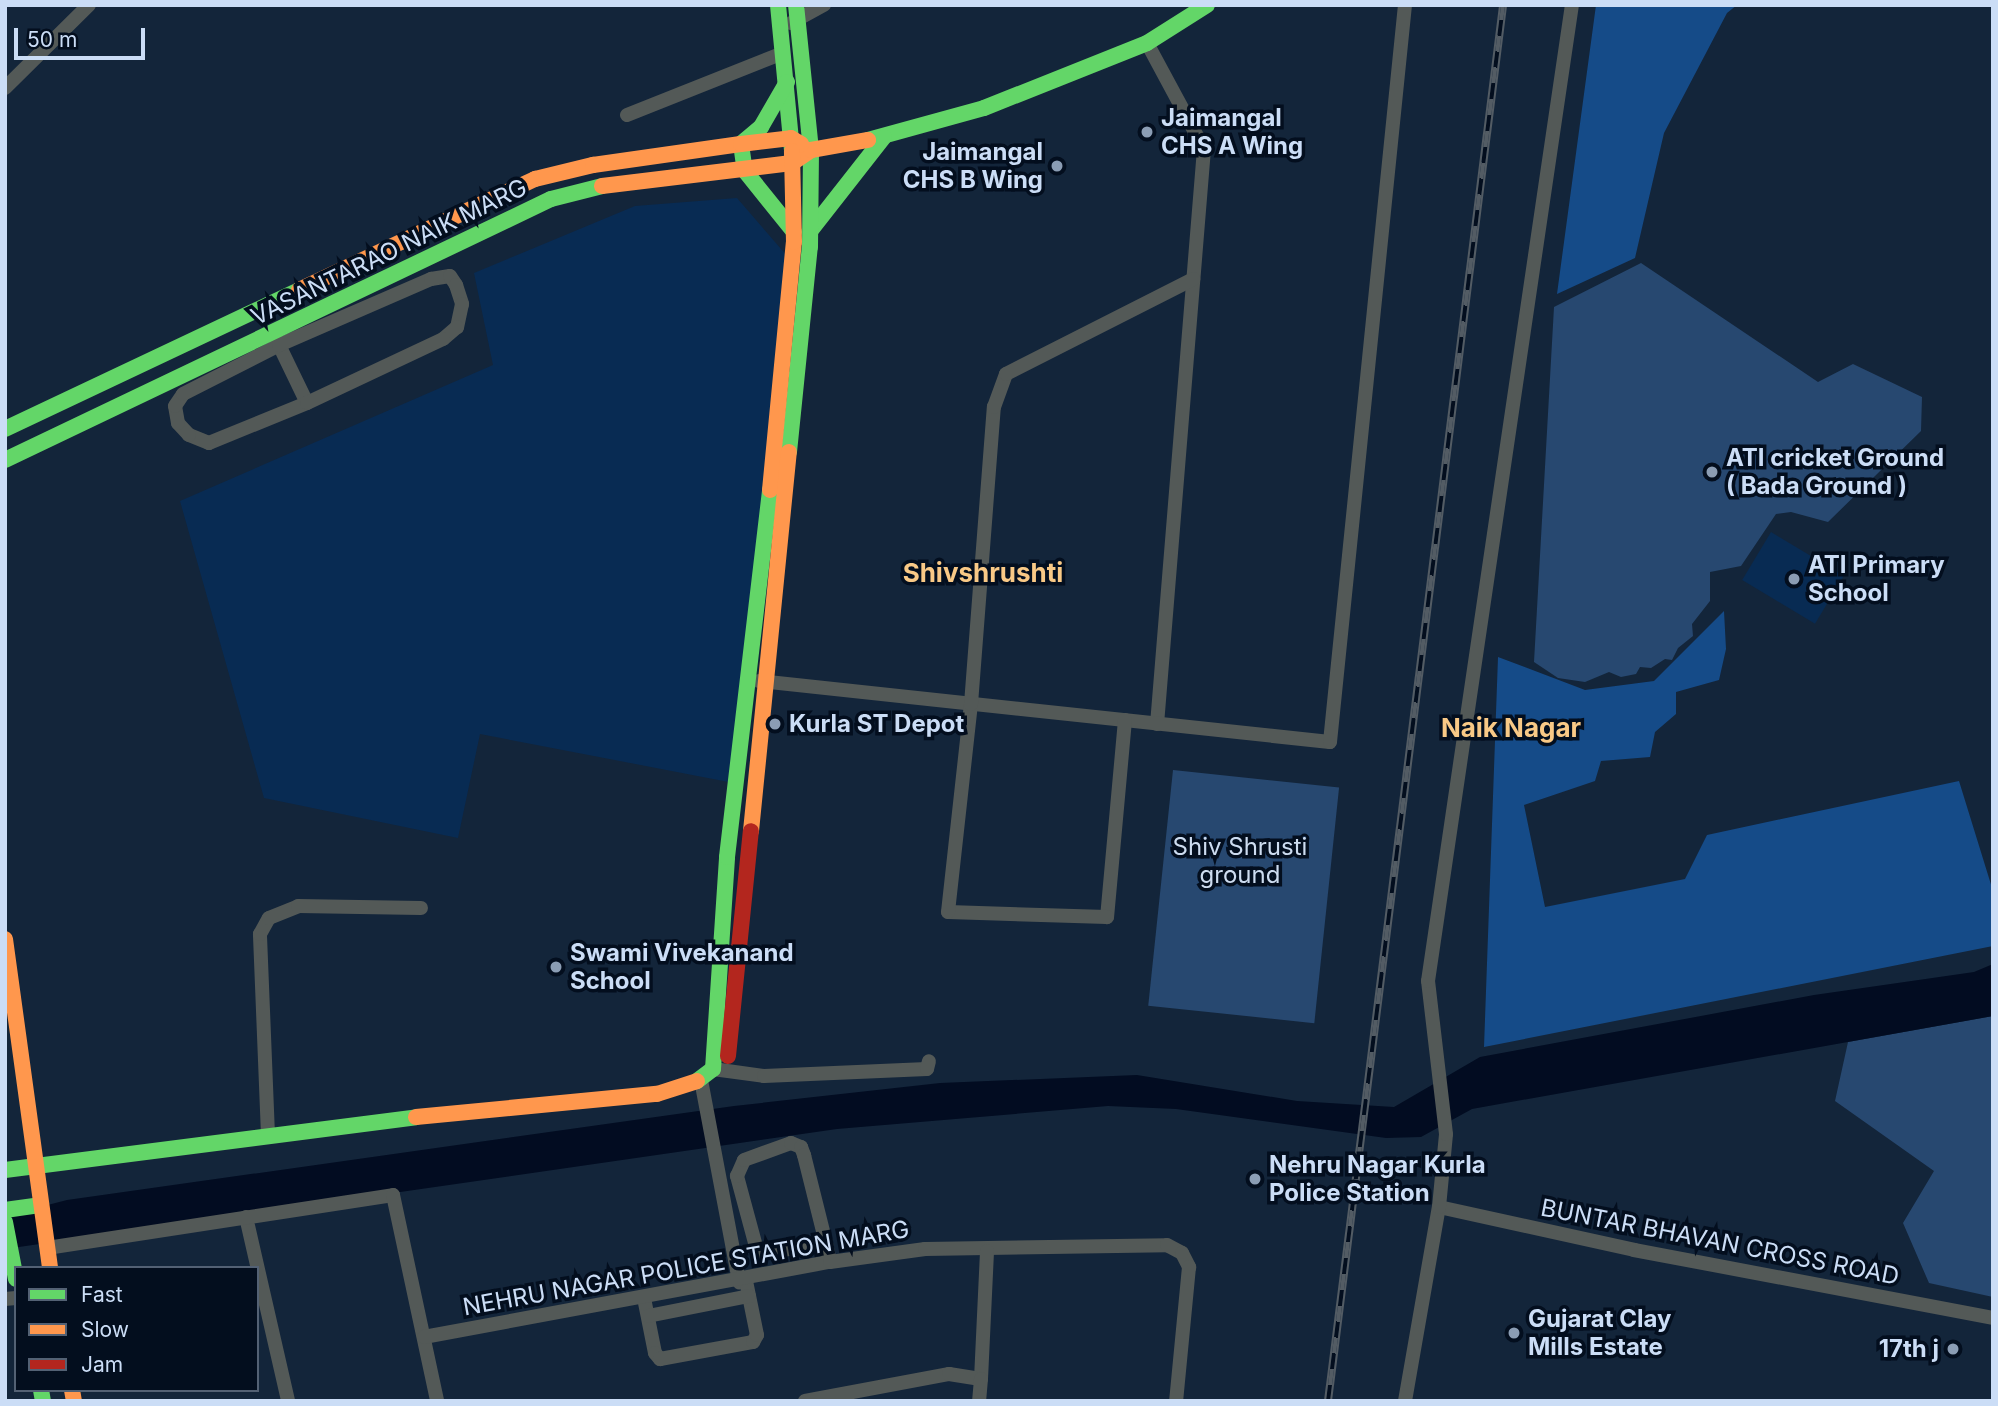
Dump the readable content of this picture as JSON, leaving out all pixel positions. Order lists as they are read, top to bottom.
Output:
{
  "streets": {
    "street": ["VASANTARAO NAIK MARG", "BUNTAR BHAVAN CROSS ROAD", "NEHRU NAGAR POLICE STATION MARG"]
  },
  "districts": ["Shivshrushti", "Naik Nagar"],
  "parks": ["Shiv Shrusti ground"],
  "places": [
    "Jaimangal CHS A Wing",
    "Jaimangal CHS B Wing",
    "ATI cricket Ground ( Bada Ground )",
    "ATI Primary School",
    "Kurla ST Depot",
    "Swami Vivekanand School",
    "Nehru Nagar Kurla Police Station",
    "Gujarat Clay Mills Estate",
    "17th j"
  ],
  "legend": ["Fast", "Slow", "Jam"],
  "scale_bar": "50 m"
}
